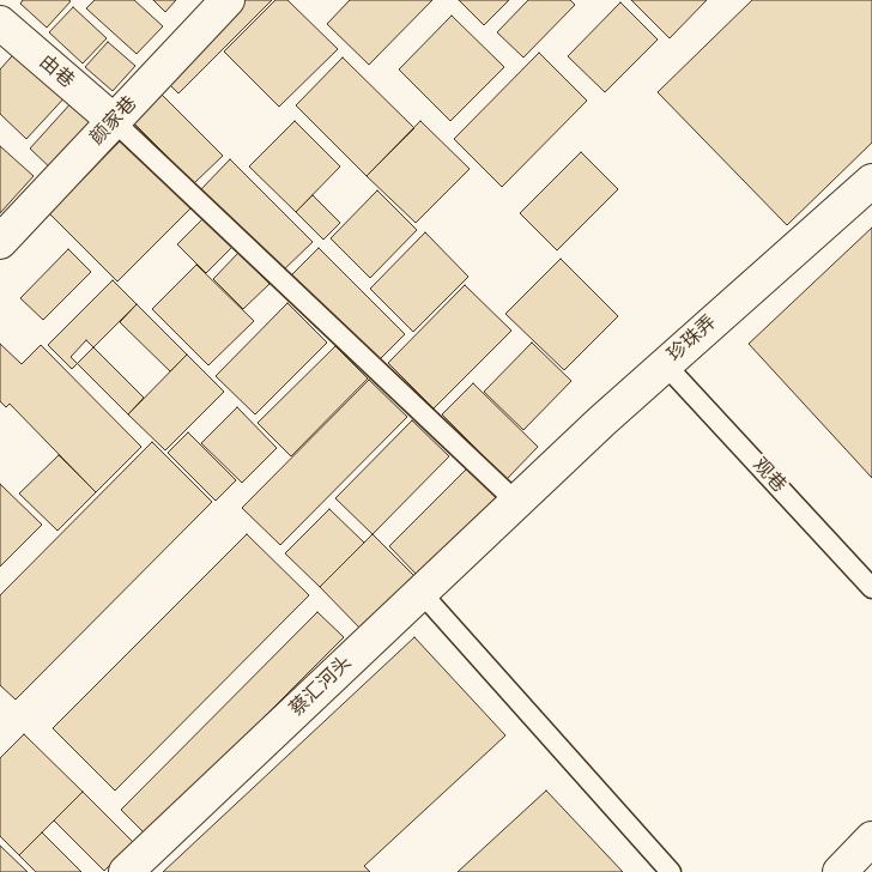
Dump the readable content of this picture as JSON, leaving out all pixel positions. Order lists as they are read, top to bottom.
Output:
{
  "streets": {
    "street": [
      "由巷",
      "颜家巷",
      "珍珠弄",
      "蔡汇河头"
    ],
    "lane": ["观巷"]
  },
  "crossings": [
    ["由巷", "颜家巷"],
    ["珍珠弄", "观巷"],
    ["珍珠弄", "蔡汇河头"]
  ]
}
